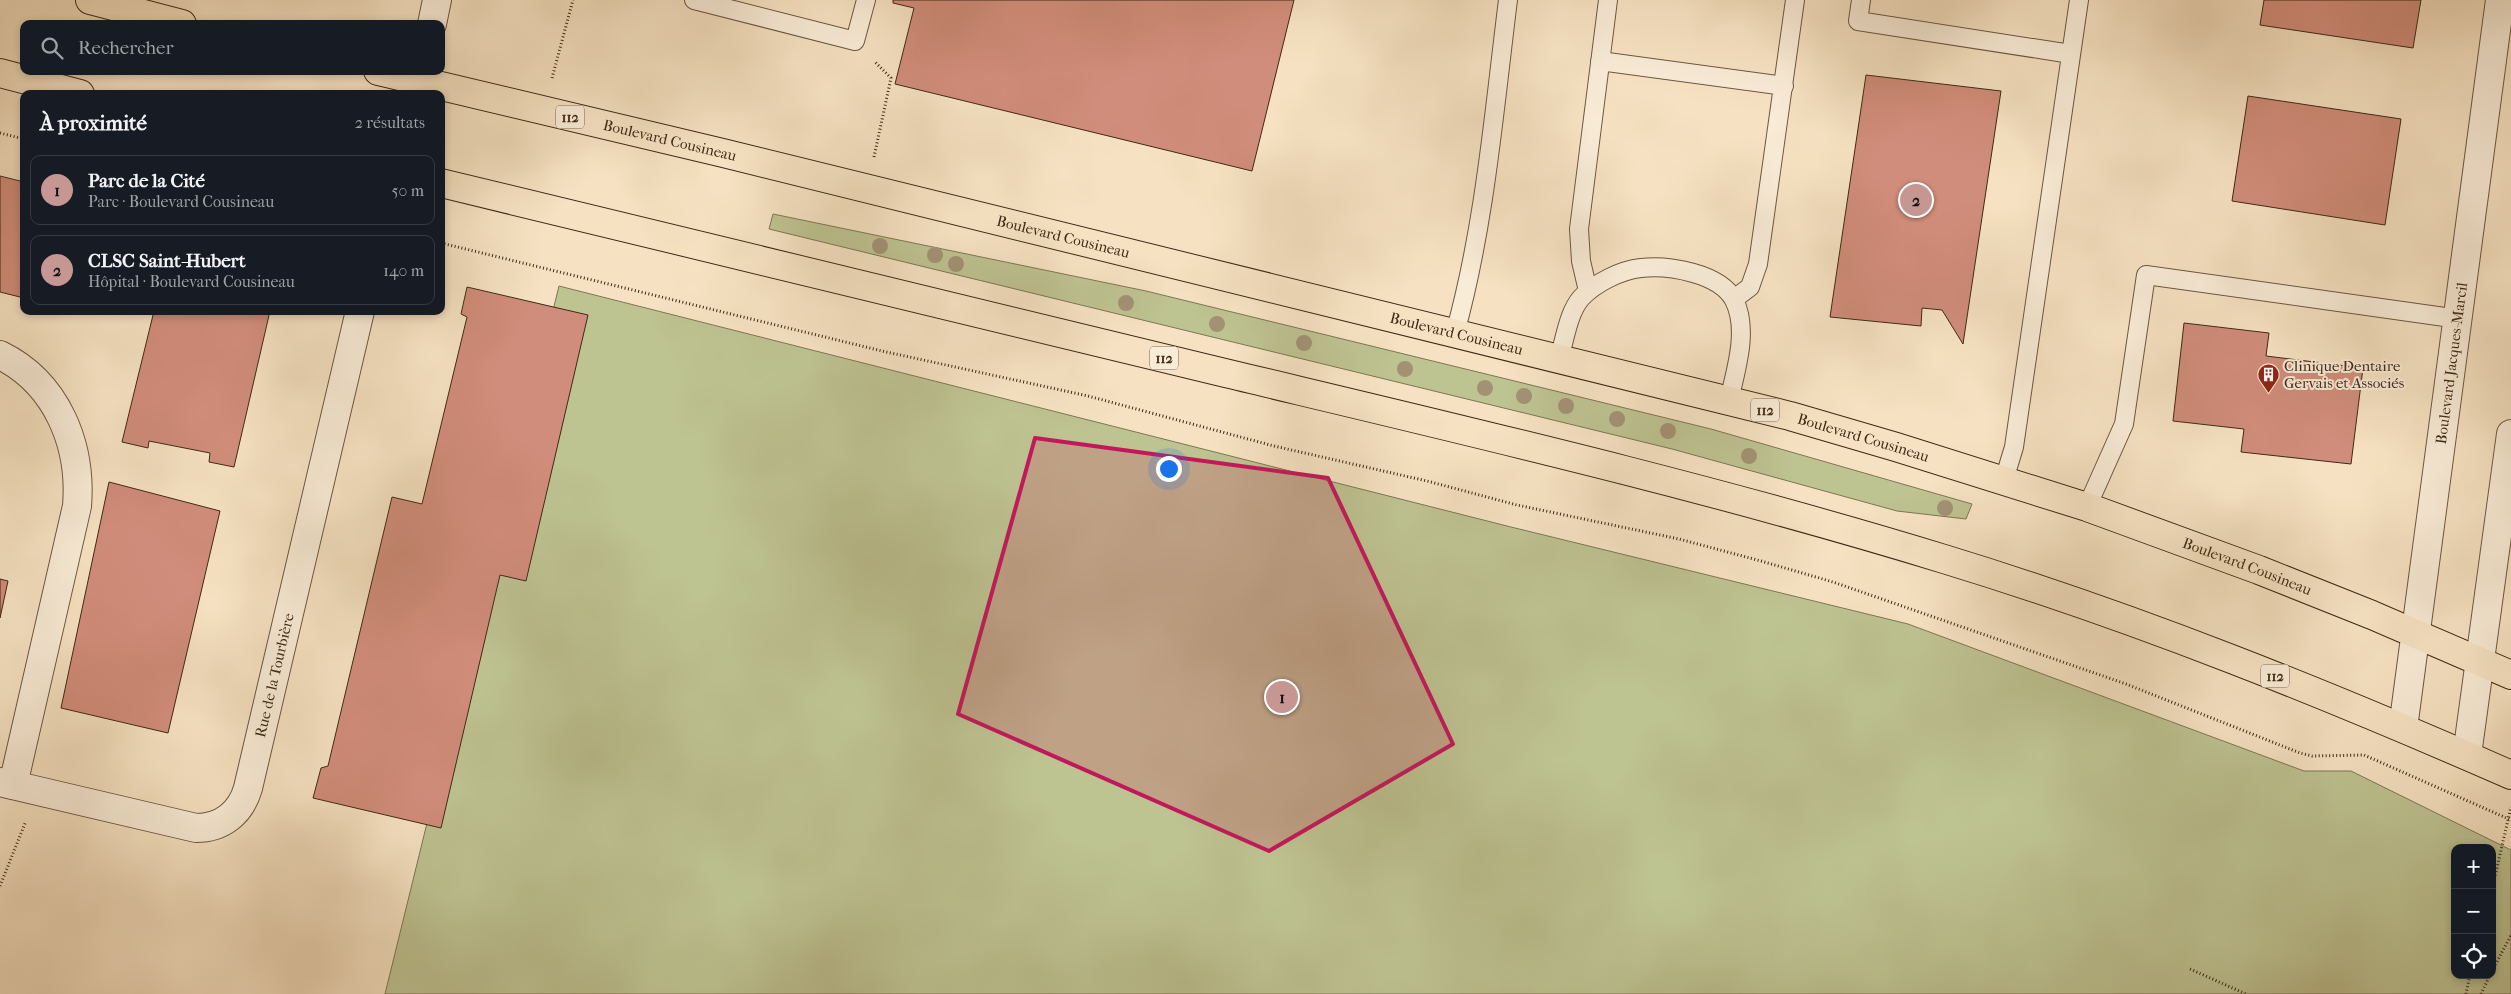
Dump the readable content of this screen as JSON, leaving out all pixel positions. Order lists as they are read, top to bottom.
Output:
{
  "streets": {
    "main road": ["112", "Boulevard Cousineau"],
    "street": ["Boulevard Jacques-Marcil", "Rue de la Tourbière"]
  },
  "crossings": [
    ["112", "Boulevard Jacques-Marcil"],
    ["Boulevard Cousineau", "Boulevard Jacques-Marcil"]
  ],
  "places": {
    "building": ["Clinique Dentaire Gervais et Associés"]
  },
  "page": {
    "search": "Rechercher",
    "heading": ["À proximité", "2 résultats"],
    "list": [
      {
        "mark": "1",
        "name": "Parc de la Cité",
        "note": "Parc · Boulevard Cousineau",
        "value": "50 m"
      },
      {
        "mark": "2",
        "name": "CLSC Saint-Hubert",
        "note": "Hôpital · Boulevard Cousineau",
        "value": "140 m"
      }
    ],
    "pins": ["2", "1"],
    "map_buttons": ["+", "−"]
  }
}
